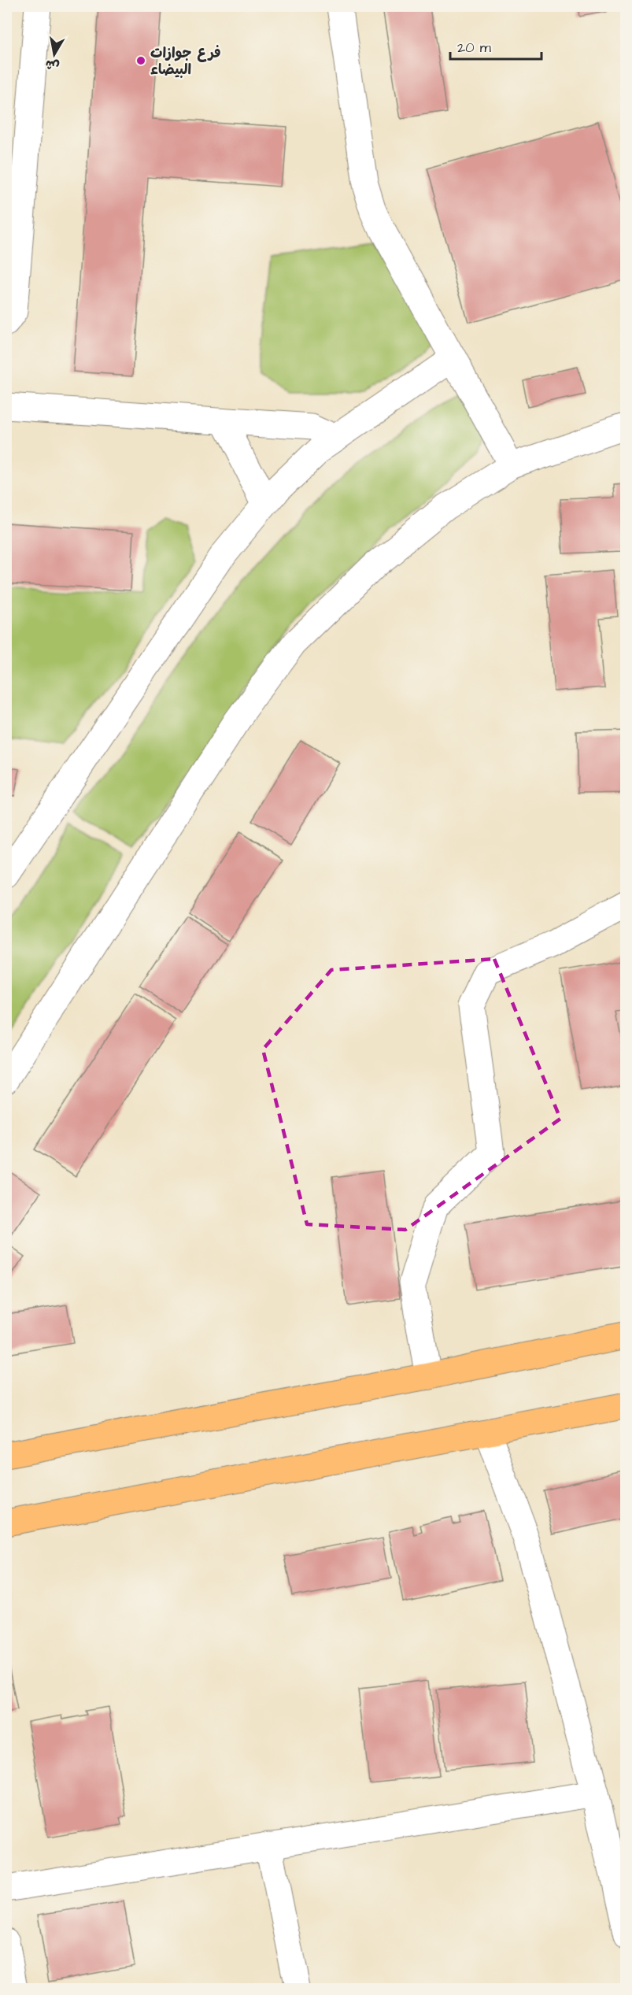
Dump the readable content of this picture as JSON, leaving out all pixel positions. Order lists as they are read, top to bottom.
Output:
{
  "places": ["فرع جوازات البيضاء"],
  "scale_bar": "20 m",
  "north": "bottom"
}
